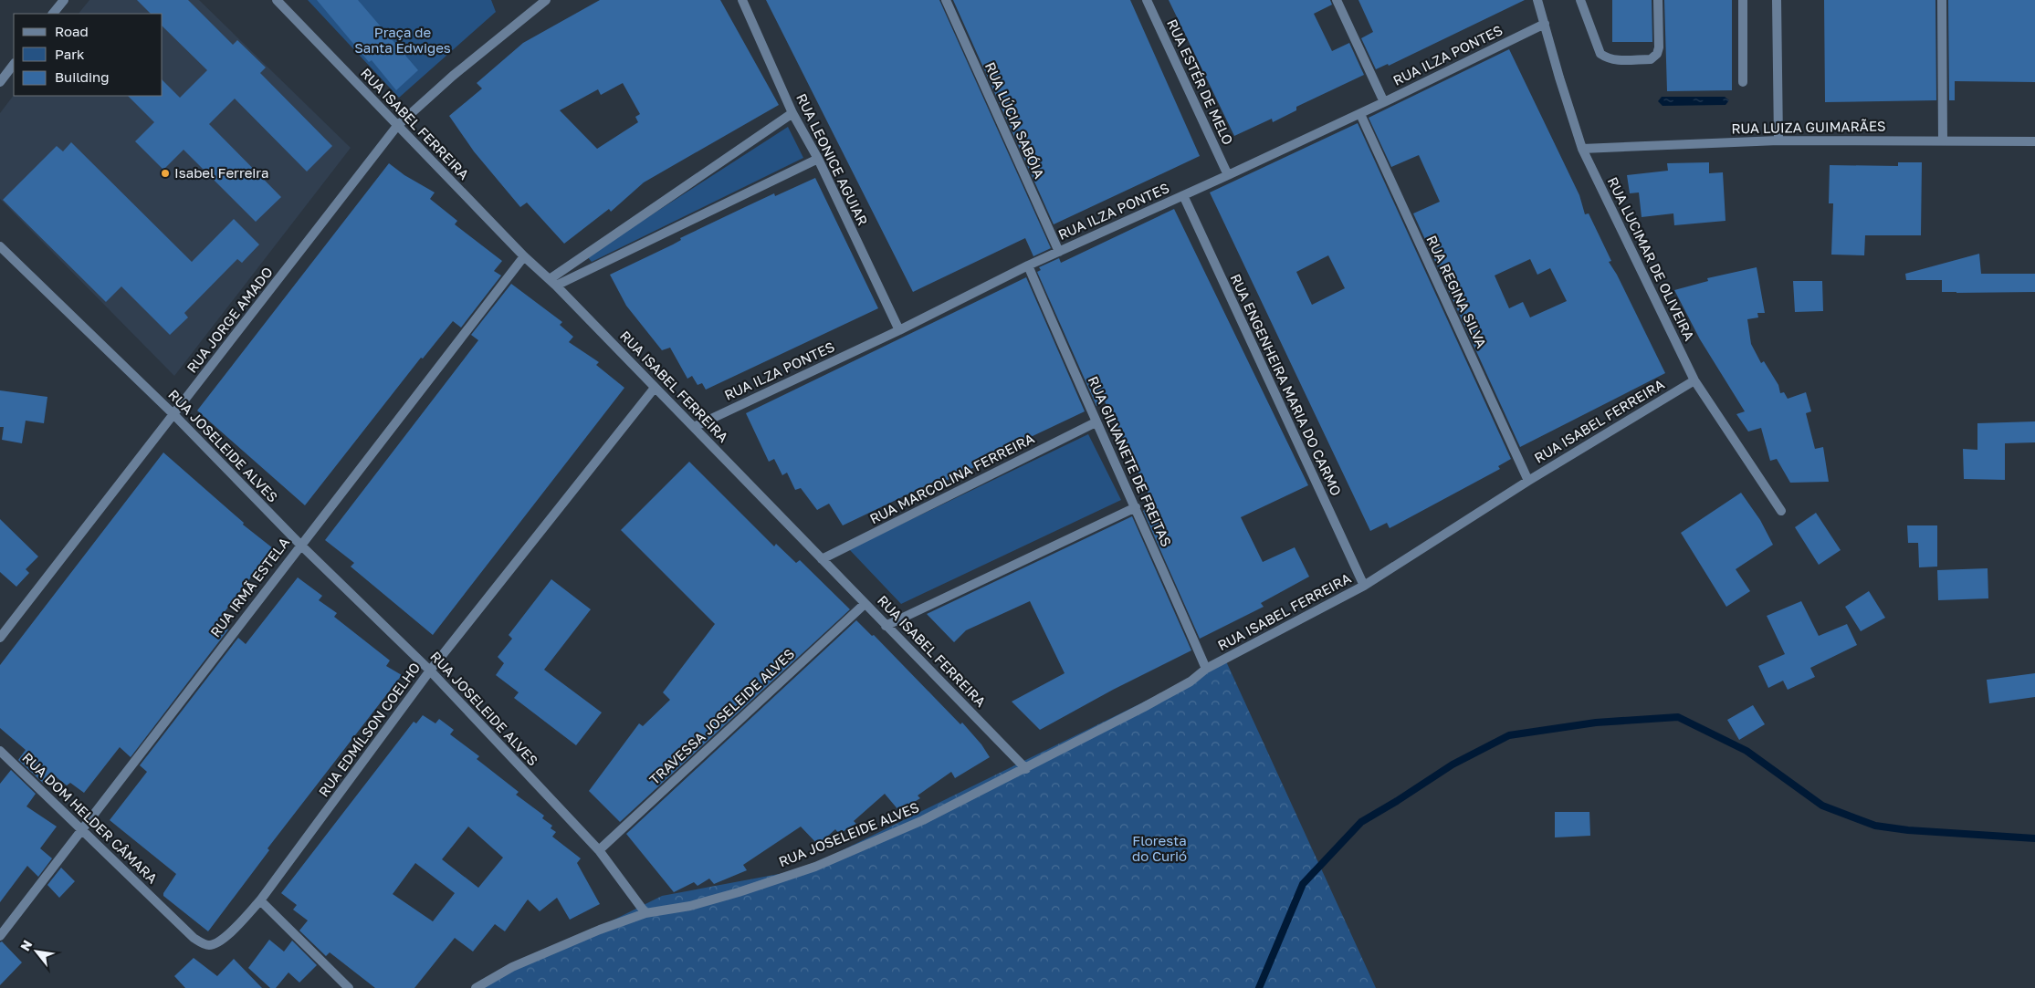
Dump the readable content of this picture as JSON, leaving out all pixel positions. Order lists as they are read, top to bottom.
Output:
{
  "streets": {
    "street": [
      "RUA ILZA PONTES",
      "RUA ESTÉR DE MELO",
      "RUA LÚCIA SABÓIA",
      "RUA ISABEL FERREIRA",
      "RUA LUIZA GUIMARÃES",
      "RUA LEONICE AGUIAR",
      "RUA LUCIMAR DE OLIVEIRA",
      "RUA REGINA SILVA",
      "RUA JORGE AMADO",
      "RUA ENGENHEIRA MARIA DO CARMO",
      "RUA JOSELEIDE ALVES",
      "RUA GILVANETE DE FREITAS",
      "RUA MARCOLINA FERREIRA",
      "RUA IRMÃ ESTELA",
      "TRAVESSA JOSELEIDE ALVES",
      "RUA EDMÍLSON COELHO",
      "RUA DOM HELDER CÂMARA"
    ]
  },
  "crossings": [
    ["RUA ILZA PONTES", "RUA ESTÉR DE MELO"],
    ["RUA ILZA PONTES", "RUA LÚCIA SABÓIA"],
    ["RUA ILZA PONTES", "RUA ISABEL FERREIRA"],
    ["RUA ILZA PONTES", "RUA LEONICE AGUIAR"],
    ["RUA ILZA PONTES", "RUA LUCIMAR DE OLIVEIRA"],
    ["RUA ILZA PONTES", "RUA REGINA SILVA"],
    ["RUA ILZA PONTES", "RUA ENGENHEIRA MARIA DO CARMO"],
    ["RUA ILZA PONTES", "RUA GILVANETE DE FREITAS"],
    ["RUA ISABEL FERREIRA", "RUA LUCIMAR DE OLIVEIRA"],
    ["RUA ISABEL FERREIRA", "RUA REGINA SILVA"],
    ["RUA ISABEL FERREIRA", "RUA JORGE AMADO"],
    ["RUA ISABEL FERREIRA", "RUA ENGENHEIRA MARIA DO CARMO"],
    ["RUA ISABEL FERREIRA", "RUA JOSELEIDE ALVES"],
    ["RUA ISABEL FERREIRA", "RUA GILVANETE DE FREITAS"],
    ["RUA ISABEL FERREIRA", "RUA MARCOLINA FERREIRA"],
    ["RUA ISABEL FERREIRA", "RUA IRMÃ ESTELA"],
    ["RUA ISABEL FERREIRA", "TRAVESSA JOSELEIDE ALVES"],
    ["RUA ISABEL FERREIRA", "RUA EDMÍLSON COELHO"],
    ["RUA LUIZA GUIMARÃES", "RUA LUCIMAR DE OLIVEIRA"],
    ["RUA JORGE AMADO", "RUA JOSELEIDE ALVES"],
    ["RUA JOSELEIDE ALVES", "RUA IRMÃ ESTELA"],
    ["RUA JOSELEIDE ALVES", "TRAVESSA JOSELEIDE ALVES"],
    ["RUA JOSELEIDE ALVES", "RUA EDMÍLSON COELHO"],
    ["RUA GILVANETE DE FREITAS", "RUA MARCOLINA FERREIRA"],
    ["RUA IRMÃ ESTELA", "RUA DOM HELDER CÂMARA"],
    ["RUA EDMÍLSON COELHO", "RUA DOM HELDER CÂMARA"]
  ],
  "parks": ["Praça de Santa Edwiges", "Floresta do Curió"],
  "places": ["Isabel Ferreira"],
  "legend": ["Road", "Park", "Building"],
  "north": "top left"
}
